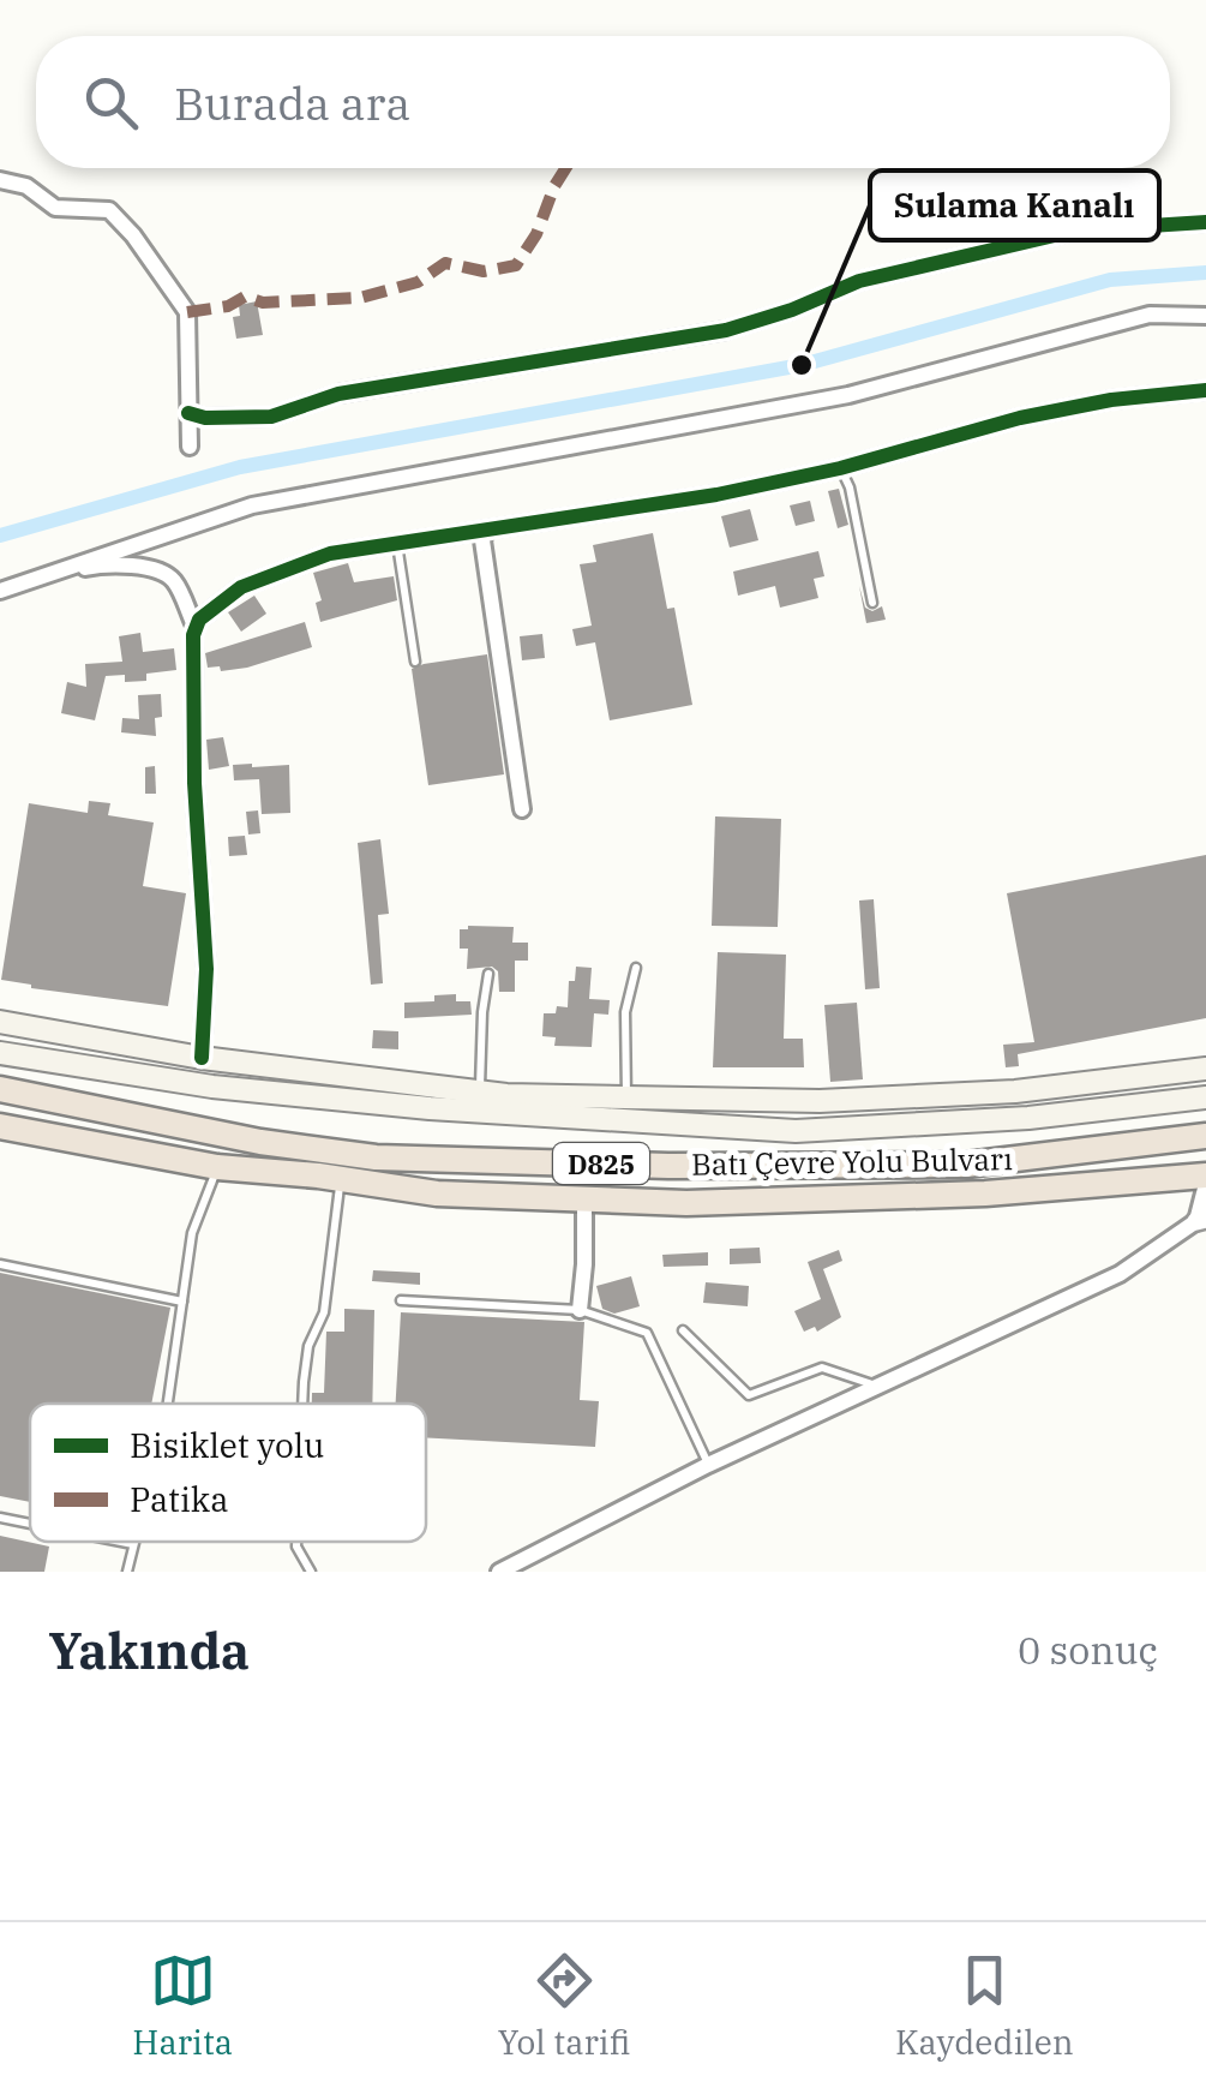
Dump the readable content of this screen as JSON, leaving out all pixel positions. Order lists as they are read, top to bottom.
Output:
{
  "streets": {
    "highway": ["Batı Çevre Yolu Bulvarı", "D825"]
  },
  "places": ["Sulama Kanalı"],
  "legend": ["Bisiklet yolu", "Patika"],
  "page": {
    "search": "Burada ara",
    "heading": ["Yakında", "0 sonuç"],
    "nav": ["Harita", "Yol tarifi", "Kaydedilen"]
  }
}
